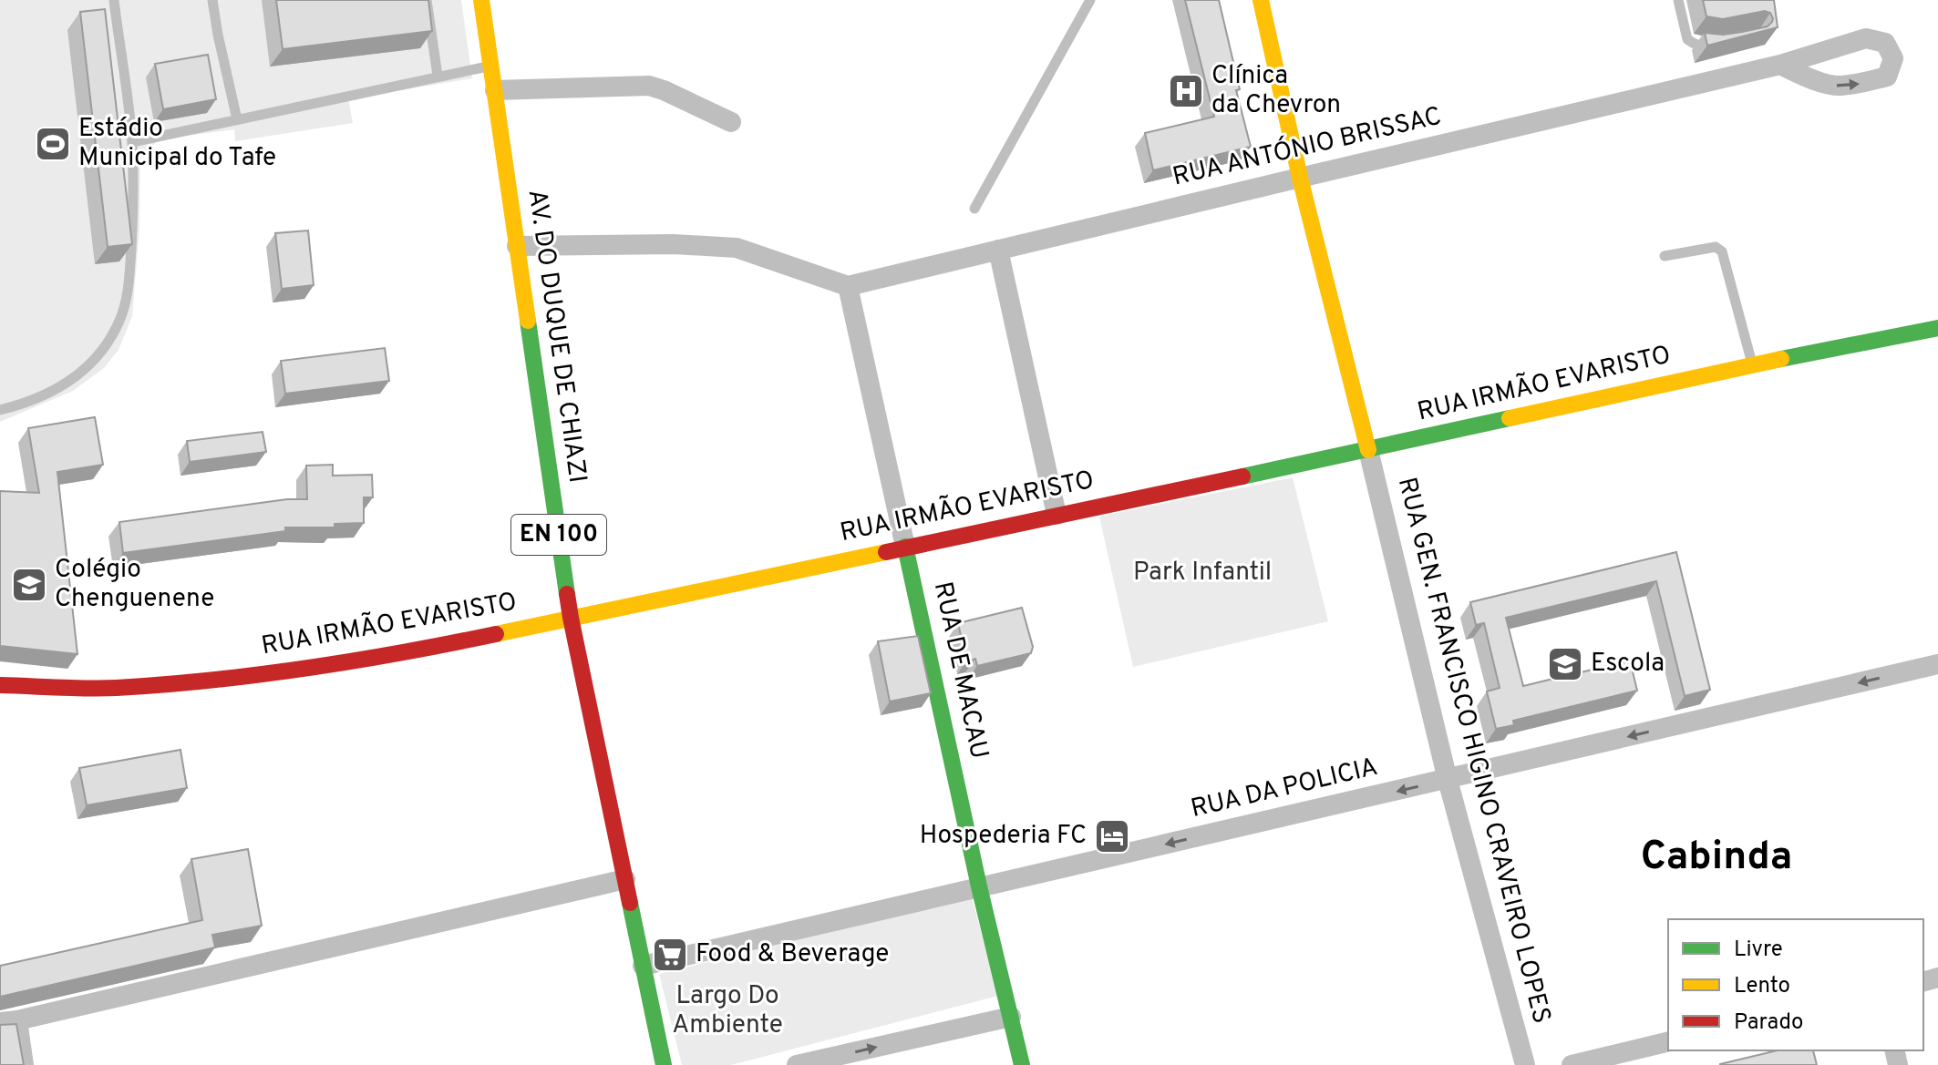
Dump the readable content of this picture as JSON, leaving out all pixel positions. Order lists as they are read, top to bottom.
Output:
{
  "streets": {
    "street": [
      "RUA ANTÓNIO BRISSAC",
      "AV. DO DUQUE DE CHIAZI",
      "RUA IRMÃO EVARISTO",
      "EN 100",
      "RUA DE MACAU",
      "RUA GEN. FRANCISCO HIGINO CRAVEIRO LOPES",
      "RUA DA POLICIA"
    ]
  },
  "crossings": [
    ["RUA ANTÓNIO BRISSAC", "RUA DE MACAU"],
    ["AV. DO DUQUE DE CHIAZI", "RUA IRMÃO EVARISTO"],
    ["AV. DO DUQUE DE CHIAZI", "RUA DA POLICIA"],
    ["RUA IRMÃO EVARISTO", "RUA DE MACAU"],
    ["RUA IRMÃO EVARISTO", "RUA GEN. FRANCISCO HIGINO CRAVEIRO LOPES"],
    ["RUA DE MACAU", "RUA DA POLICIA"],
    ["RUA GEN. FRANCISCO HIGINO CRAVEIRO LOPES", "RUA DA POLICIA"]
  ],
  "one_way": ["RUA DA POLICIA"],
  "districts": ["Cabinda"],
  "parks": ["Park Infantil", "Largo Do Ambiente"],
  "places": {
    "hospital": ["Clínica da Chevron"],
    "sports": ["Estádio Municipal do Tafe"],
    "school or university": ["Colégio Chenguenene", "Escola"],
    "hotel": ["Hospederia FC"],
    "supermarket": ["Food & Beverage"]
  },
  "legend": ["Livre", "Lento", "Parado"]
}
